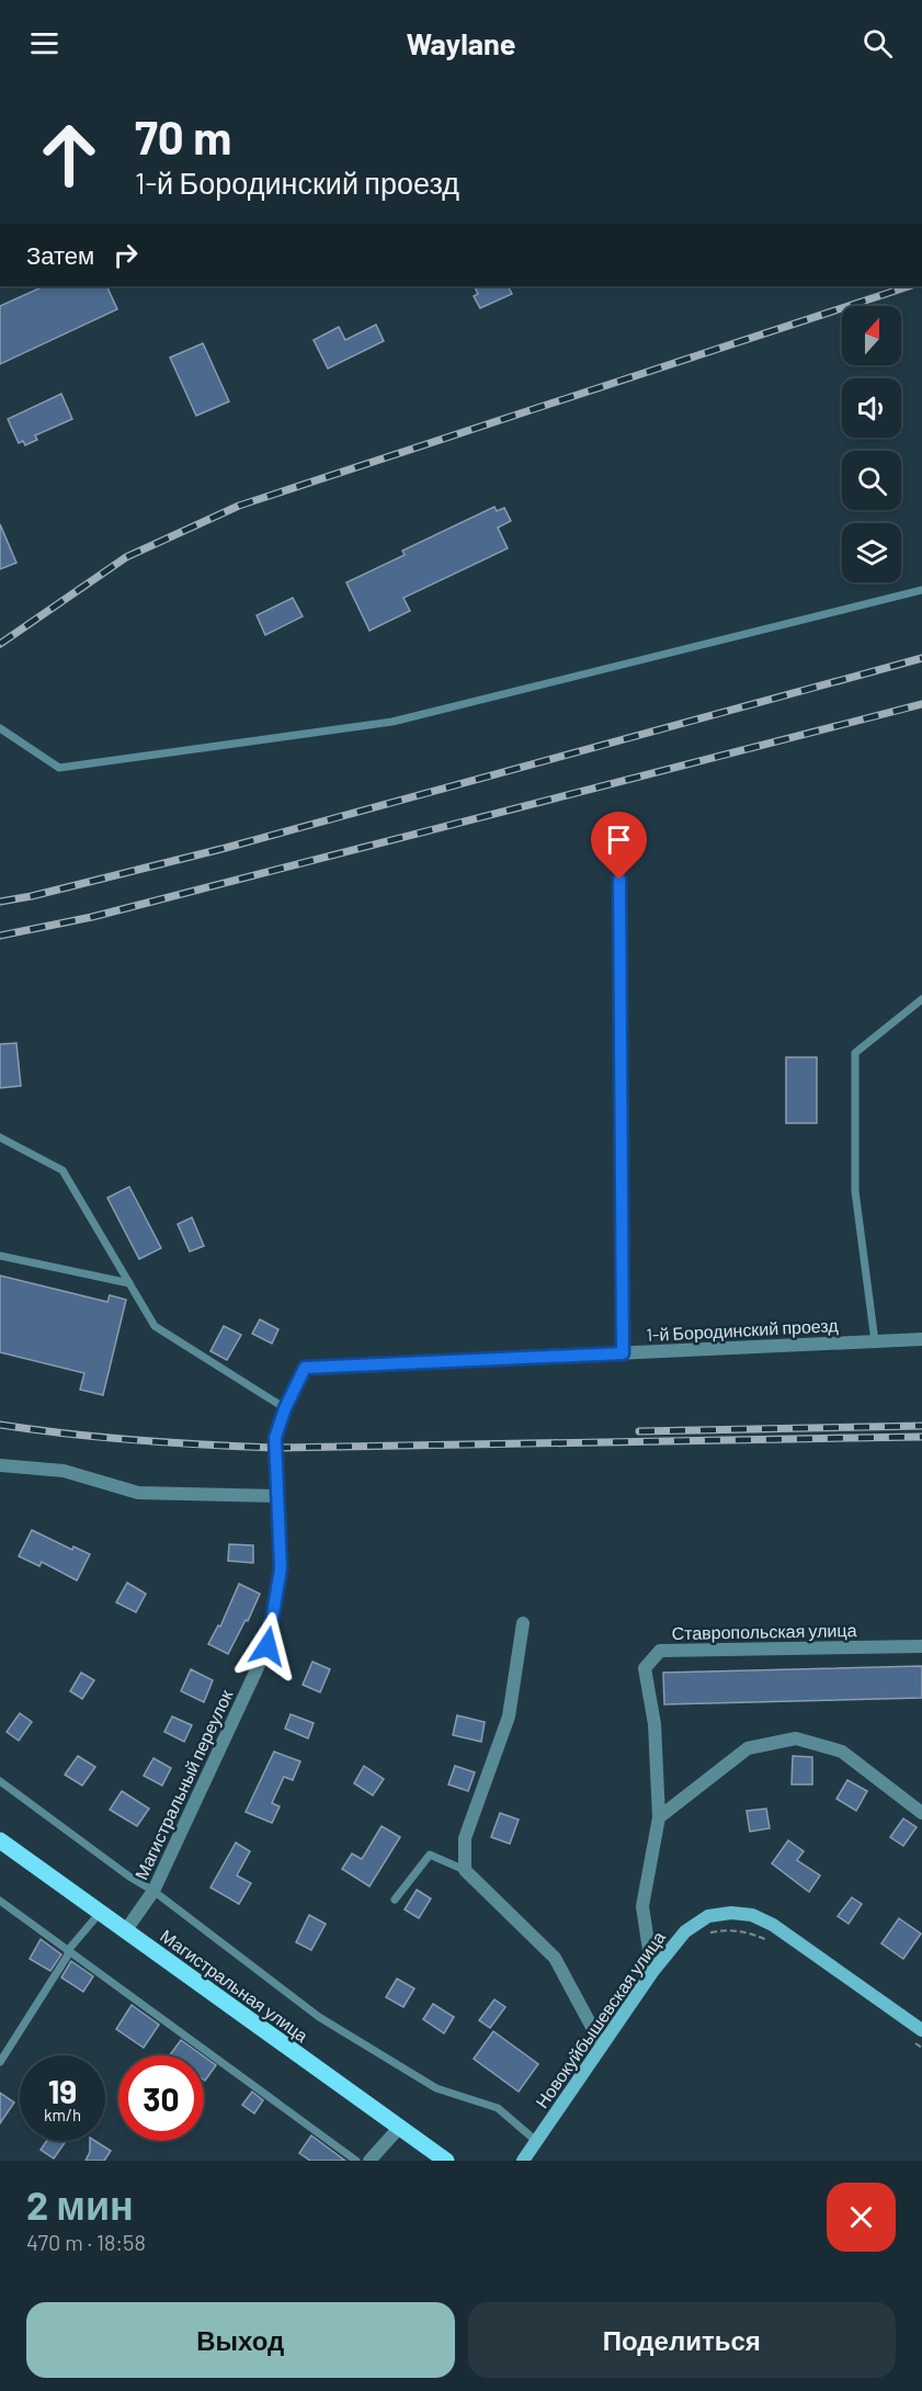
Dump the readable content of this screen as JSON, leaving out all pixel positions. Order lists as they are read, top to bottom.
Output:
{
  "streets": {
    "main road": ["Магистральная улица"],
    "street": [
      "1-й Бородинский проезд",
      "Ставропольская улица",
      "Магистральный переулок",
      "Новокуйбышевская улица"
    ]
  },
  "crossings": [
    ["1-й Бородинский проезд", "Магистральный переулок"],
    ["Ставропольская улица", "Новокуйбышевская улица"],
    ["Магистральный переулок", "Магистральная улица"]
  ],
  "north": "top",
  "page": {
    "header": "Waylane",
    "turn": ["70 m", "1-й Бородинский проезд"],
    "then": "Затем",
    "speed": "19 km/h",
    "limit": "30",
    "heading": ["2 мин", "470 m · 18:58"],
    "buttons": ["Выход", "Поделиться"]
  }
}
